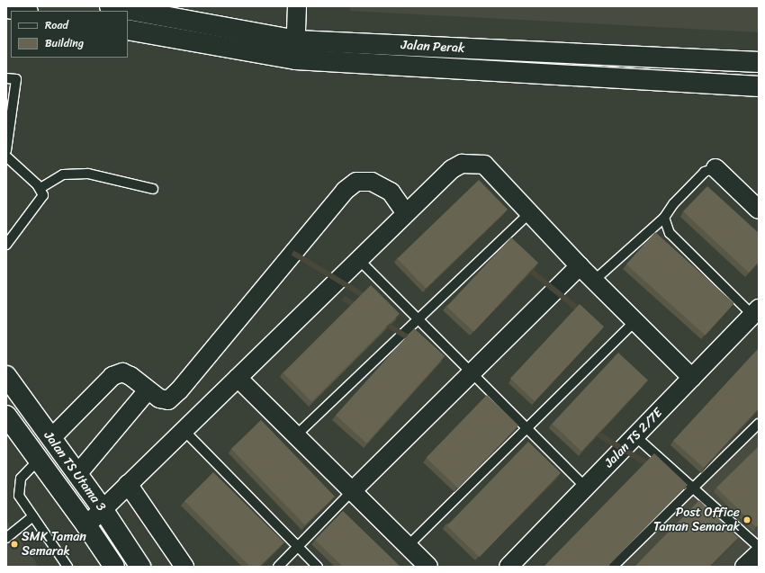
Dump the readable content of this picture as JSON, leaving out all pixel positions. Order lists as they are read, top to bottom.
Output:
{
  "streets": {
    "main road": ["Jalan Perak", "Jalan TS Utama 3"],
    "street": ["Jalan TS 2/7E"]
  },
  "places": ["Post Office Taman Semarak", "SMK Taman Semarak"],
  "legend": ["Road", "Building"]
}
